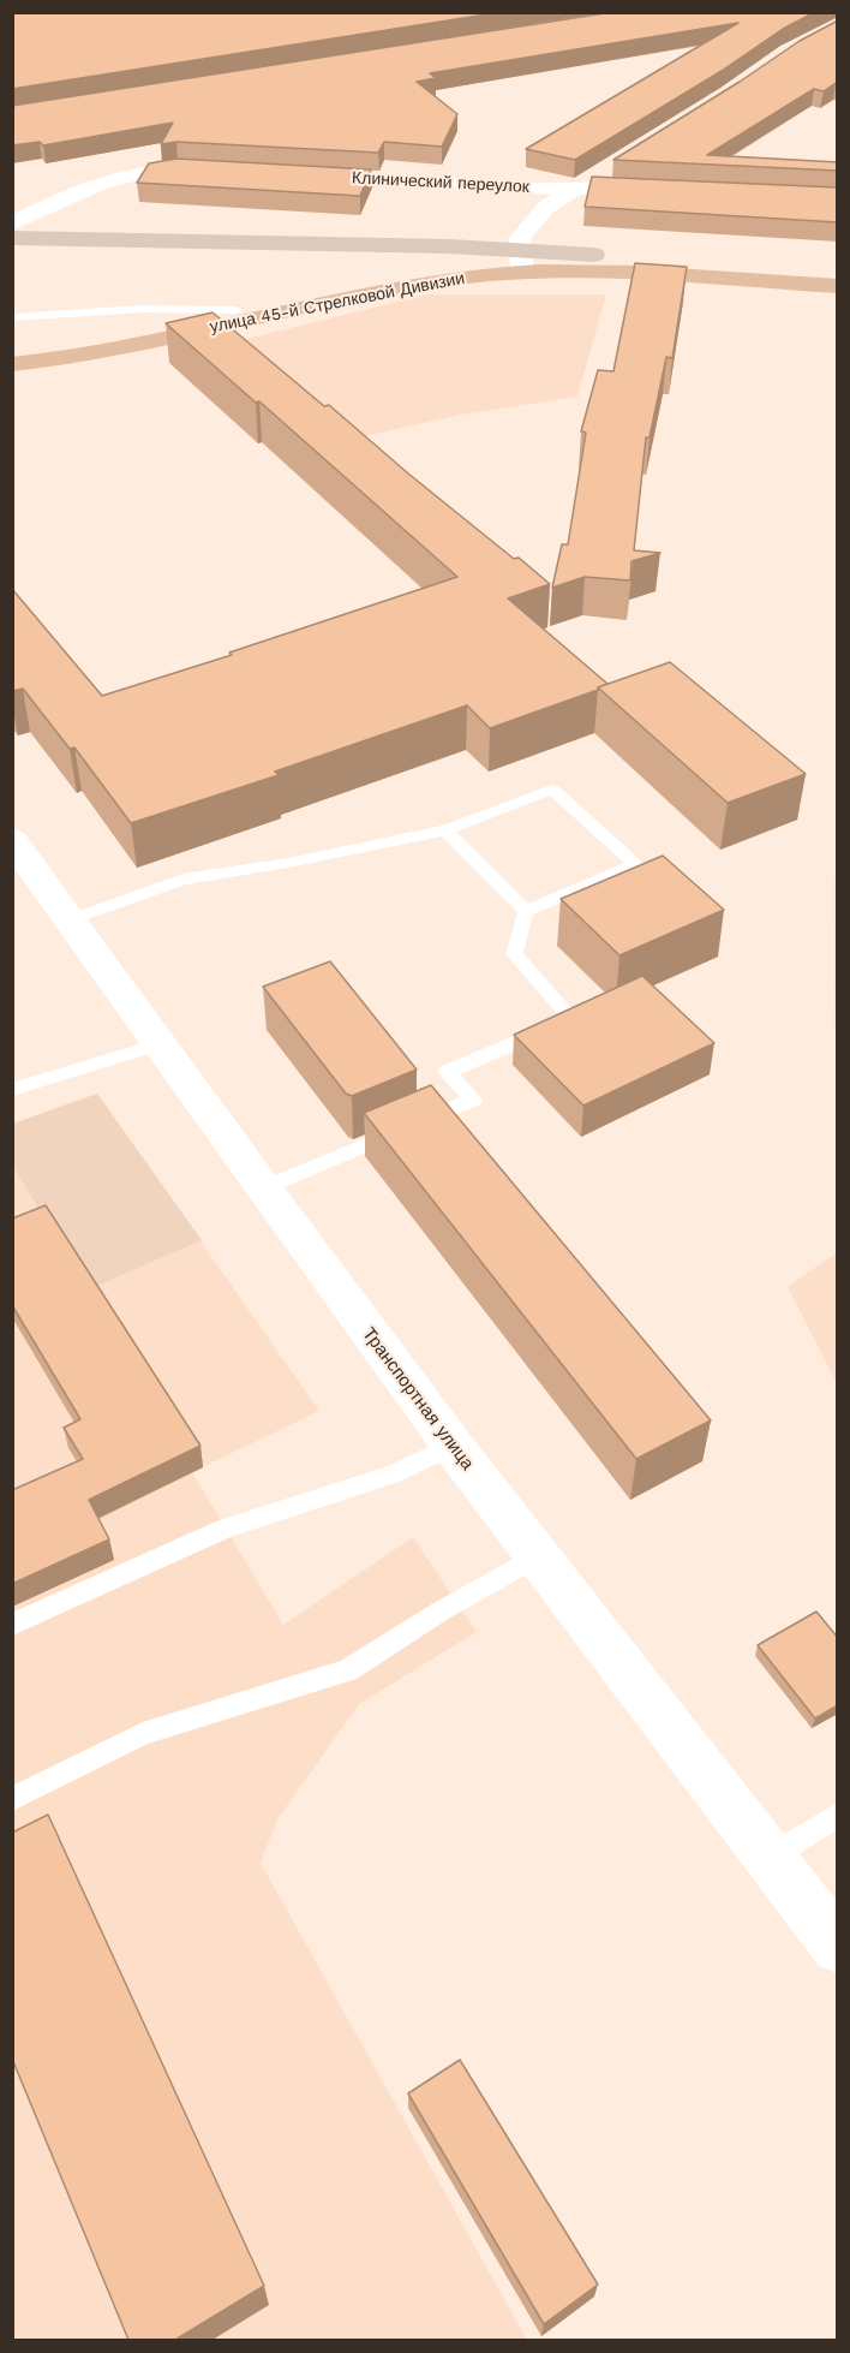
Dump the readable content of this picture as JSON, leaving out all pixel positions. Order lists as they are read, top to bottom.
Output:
{
  "streets": {
    "main road": ["улица 45-й Стрелковой Дивизии"],
    "street": ["Клинический переулок", "Транспортная улица"]
  }
}
